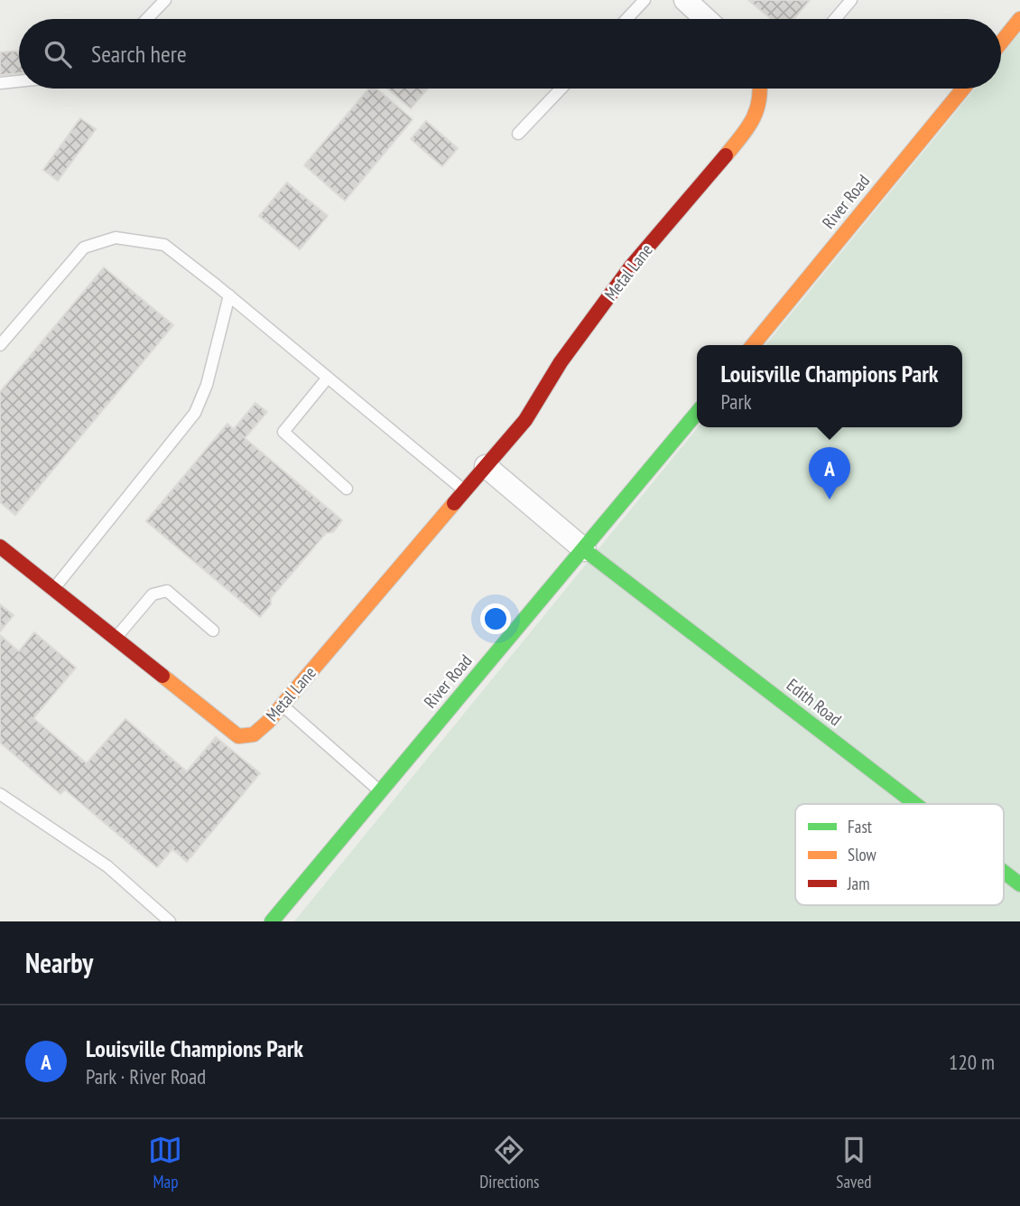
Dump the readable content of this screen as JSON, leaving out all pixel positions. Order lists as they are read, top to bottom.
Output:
{
  "streets": {
    "street": ["River Road", "Metal Lane", "Edith Road"]
  },
  "crossings": [
    ["River Road", "Edith Road"]
  ],
  "legend": ["Fast", "Slow", "Jam"],
  "page": {
    "search": "Search here",
    "popup": ["Louisville Champions Park", "Park"],
    "pins": "A",
    "heading": "Nearby",
    "list": [
      {
        "mark": "A",
        "name": "Louisville Champions Park",
        "note": "Park · River Road",
        "value": "120 m"
      }
    ],
    "nav": ["Map", "Directions", "Saved"]
  }
}
